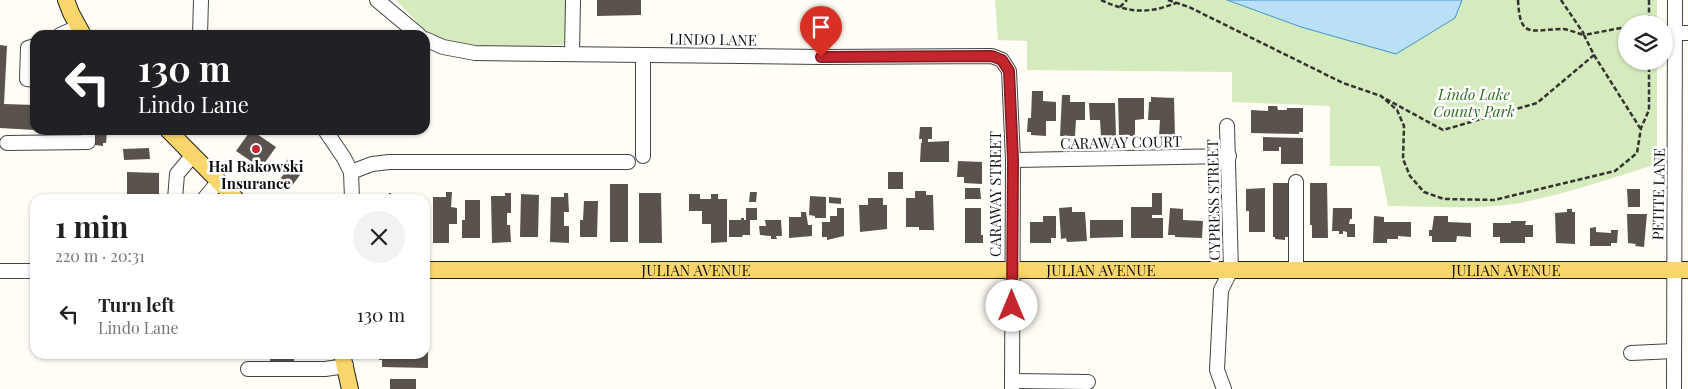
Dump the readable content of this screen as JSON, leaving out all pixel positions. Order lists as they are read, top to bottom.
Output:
{
  "streets": {
    "main road": ["JULIAN AVENUE"],
    "street": [
      "LINDO LANE",
      "CARAWAY COURT",
      "CARAWAY STREET",
      "PETITE LANE",
      "CYPRESS STREET"
    ]
  },
  "crossings": [
    ["LINDO LANE", "CARAWAY STREET"],
    ["CARAWAY COURT", "CARAWAY STREET"],
    ["CARAWAY COURT", "CYPRESS STREET"],
    ["CARAWAY STREET", "JULIAN AVENUE"],
    ["PETITE LANE", "JULIAN AVENUE"],
    ["CYPRESS STREET", "JULIAN AVENUE"]
  ],
  "parks": ["Lindo Lake County Park"],
  "places": ["Hal Rakowski Insurance"],
  "page": {
    "turn": ["130 m", "Lindo Lane"],
    "heading": ["1 min", "220 m · 20:31"],
    "list": [
      {
        "name": "Turn left",
        "note": "Lindo Lane",
        "value": "130 m"
      }
    ]
  }
}
